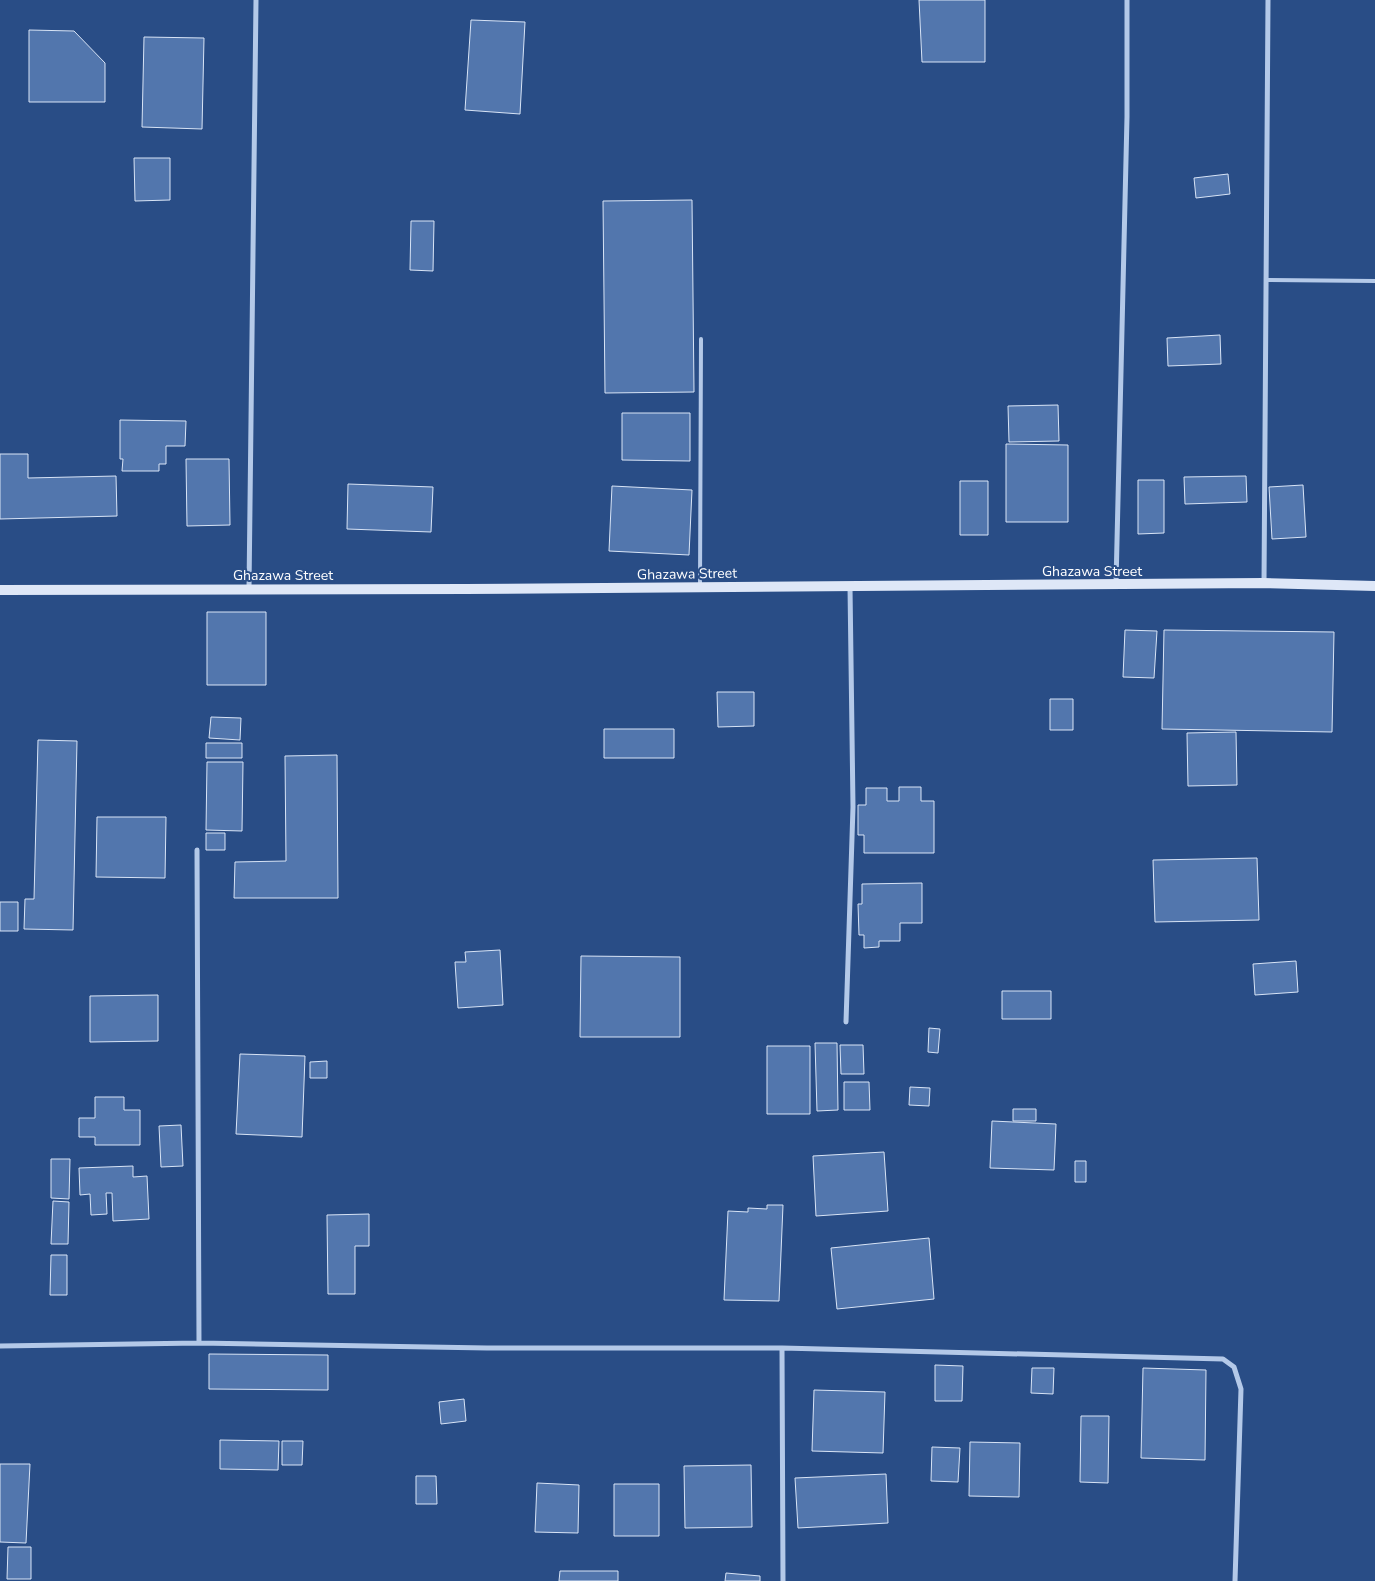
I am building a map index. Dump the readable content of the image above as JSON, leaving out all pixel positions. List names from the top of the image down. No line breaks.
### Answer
{"streets":{"main road":["Ghazawa Street"]}}
